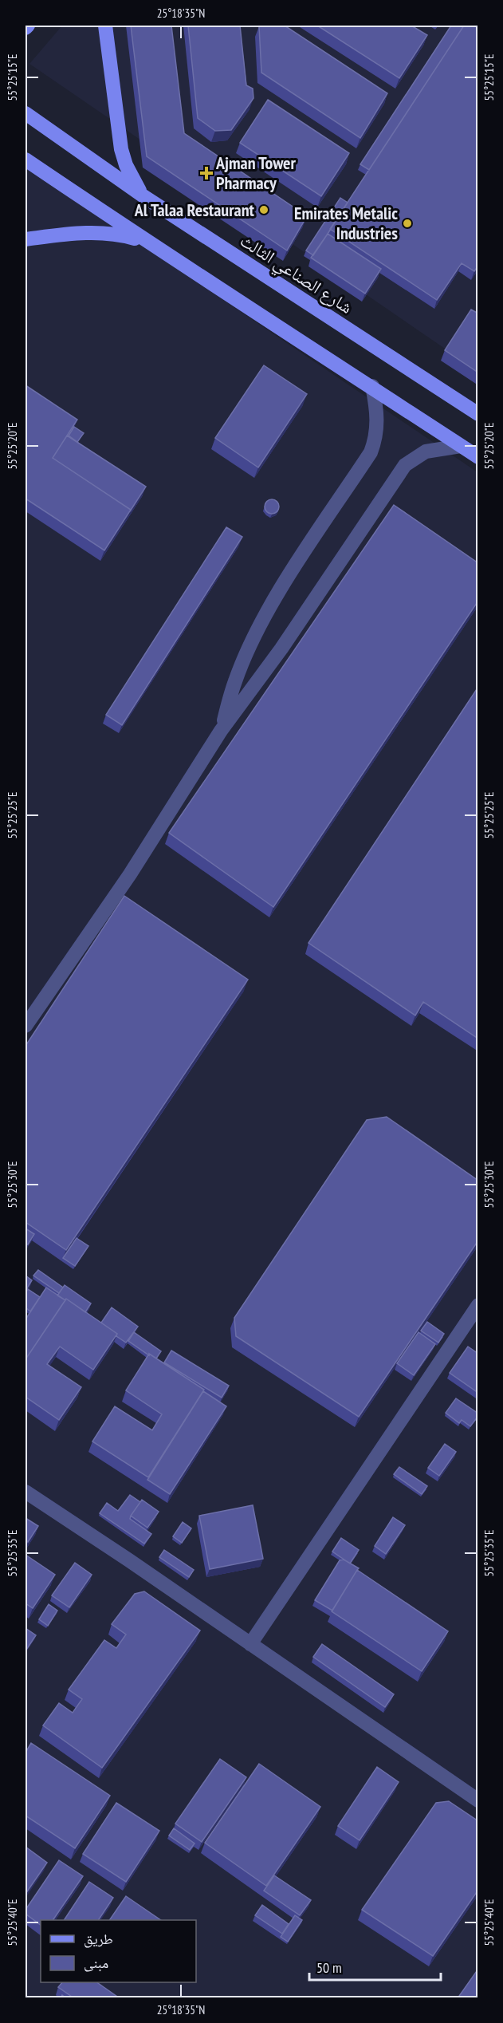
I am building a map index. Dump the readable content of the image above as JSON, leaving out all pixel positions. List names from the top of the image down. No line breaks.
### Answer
{"streets":{"main road":["شارع الصناعي الثالث"]},"places":{"health":["Ajman Tower Pharmacy"],"other":["Al Talaa Restaurant","Emirates Metalic Industries"]},"legend":["طريق","مبنى"],"scale_bar":"50 m","coordinates":["25°18'35\"N","55°25'15\"E","55°25'20\"E","55°25'25\"E","55°25'30\"E","55°25'35\"E","55°25'40\"E"]}
